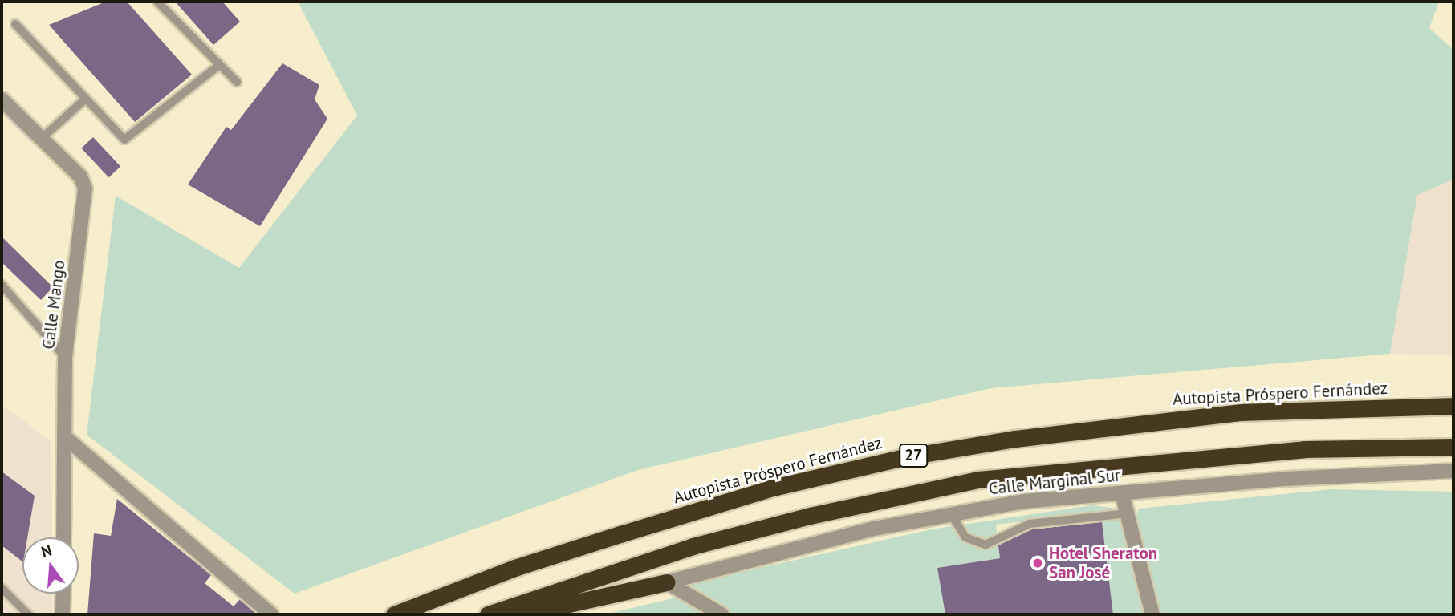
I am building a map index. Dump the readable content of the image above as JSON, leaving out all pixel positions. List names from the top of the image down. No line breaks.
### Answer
{"streets":{"highway":["Autopista Próspero Fernández","27"],"street":["Calle Mango","Calle Marginal Sur"]},"places":["Hotel Sheraton San José"],"north":"top"}
